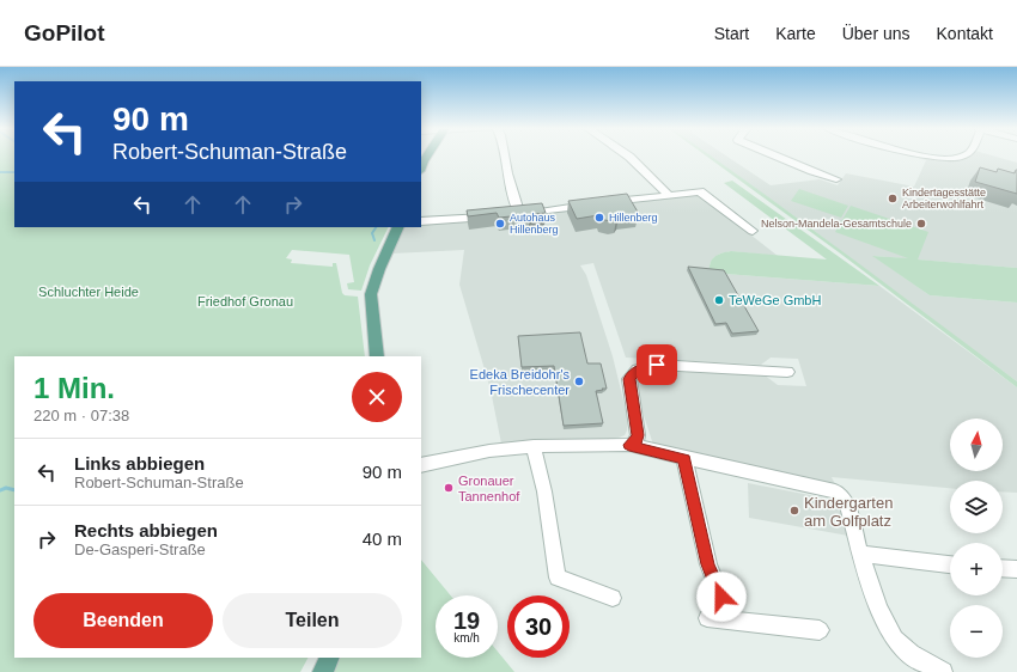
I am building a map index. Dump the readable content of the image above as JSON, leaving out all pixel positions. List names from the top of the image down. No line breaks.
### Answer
{"parks":["Schluchter Heide","Friedhof Gronau"],"places":["Kindertagesstätte Arbeiterwohlfahrt","Hillenberg","Autohaus Hillenberg","Nelson-Mandela-Gesamtschule","TeWeGe GmbH","Edeka Breidohr's Frischecenter","Gronauer Tannenhof","Kindergarten am Golfplatz"],"north":"top","page":{"header":"GoPilot","nav":["Start","Karte","Über uns","Kontakt"],"turn":["90 m","Robert-Schuman-Straße"],"heading":["1 Min.","220 m · 07:38"],"map_buttons":["+","−"],"list":[{"name":"Links abbiegen","note":"Robert-Schuman-Straße","value":"90 m"},{"name":"Rechts abbiegen","note":"De-Gasperi-Straße","value":"40 m"}],"buttons":["Beenden","Teilen"],"speed":"19 km/h","limit":"30"}}
